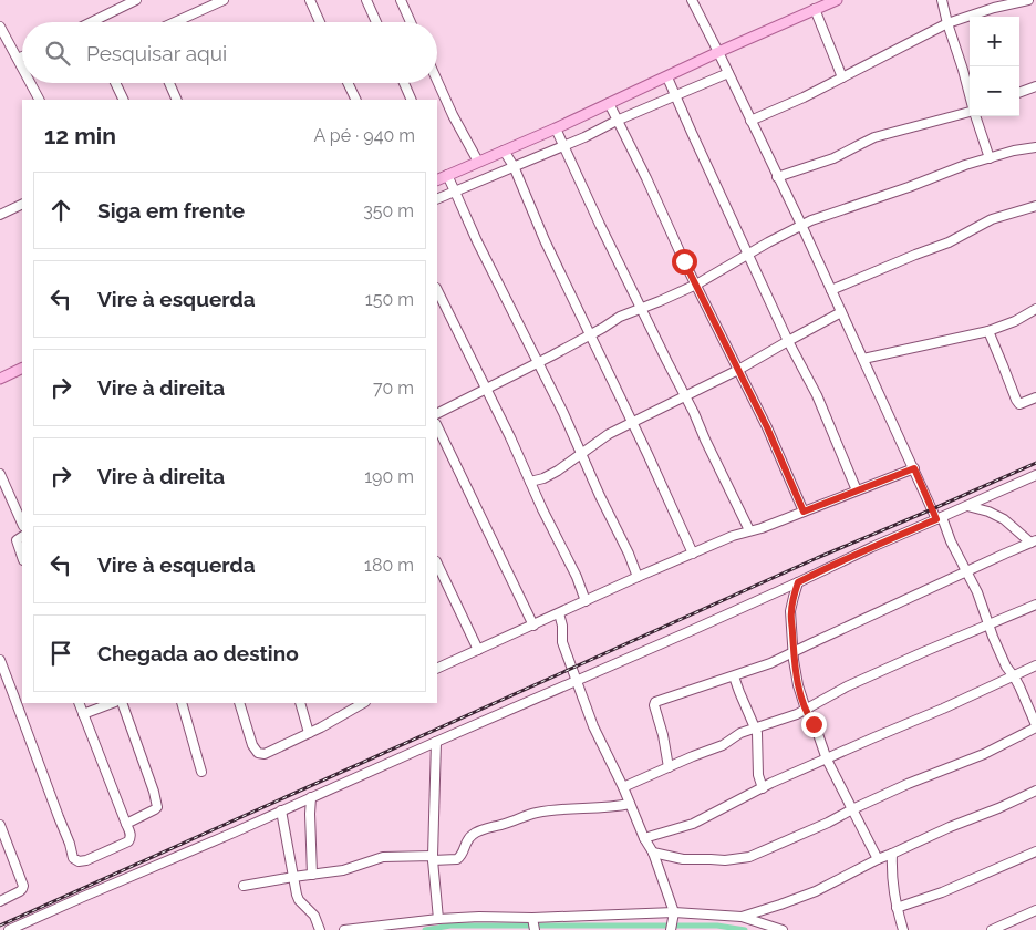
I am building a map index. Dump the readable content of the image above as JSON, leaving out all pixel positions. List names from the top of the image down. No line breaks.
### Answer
{"page":{"map_buttons":["+","−"],"search":"Pesquisar aqui","heading":["12 min","A pé · 940 m"],"list":[["Siga em frente","350 m"],["Vire à esquerda","150 m"],["Vire à direita","70 m"],["Vire à direita","190 m"],["Vire à esquerda","180 m"],"Chegada ao destino"]}}
